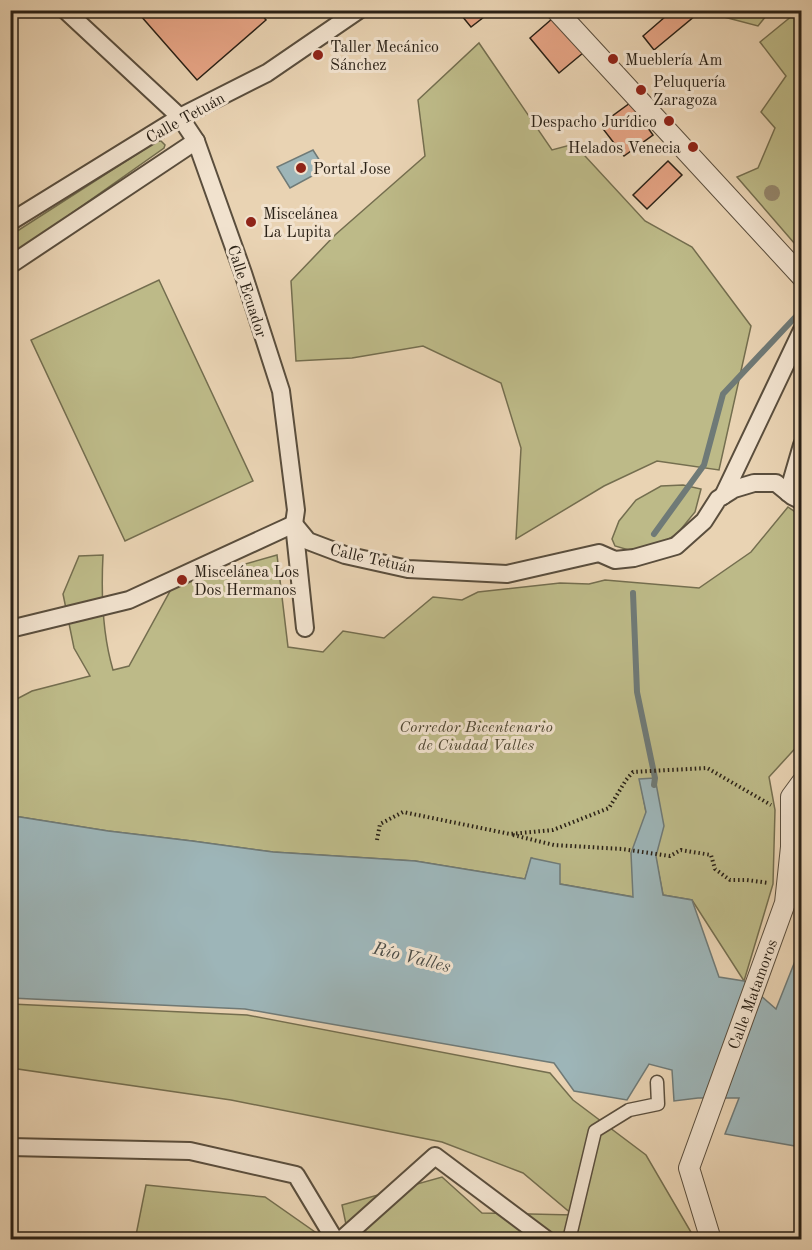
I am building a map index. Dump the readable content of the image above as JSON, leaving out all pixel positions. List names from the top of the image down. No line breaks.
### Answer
{"streets":{"street":["Calle Tetuán","Calle Ecuador","Calle Matamoros"]},"crossings":[["Calle Tetuán","Calle Ecuador"]],"water":["Río Valles"],"parks":["Corredor Bicentenario de Ciudad Valles"],"places":["Taller Mecánico Sánchez","Mueblería Am","Peluquería Zaragoza","Despacho Jurídico","Helados Venecia","Portal Jose","Miscelánea La Lupita","Miscelánea Los Dos Hermanos"]}
